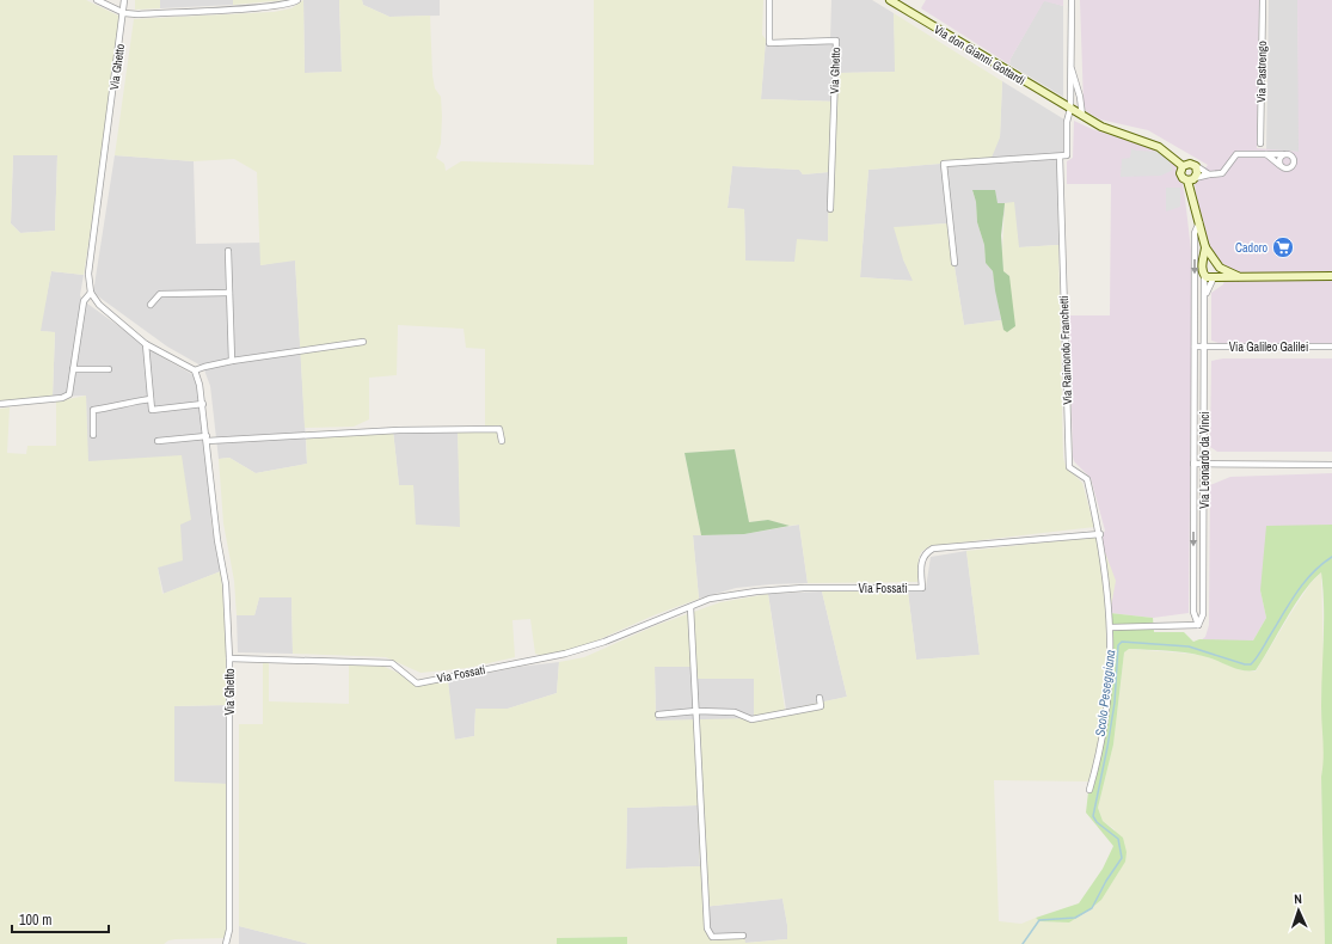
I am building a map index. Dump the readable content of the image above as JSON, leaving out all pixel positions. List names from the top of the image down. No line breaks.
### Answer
{"streets":{"main road":["Via don Gianni Gottardi"],"street":["Via Ghetto","Via Pastrengo","Via Galileo Galilei","Via Raimondo Franchetti","Via Leonardo da Vinci","Via Fossati"]},"crossings":[["Via don Gianni Gottardi","Via Raimondo Franchetti"],["Via Ghetto","Via Fossati"],["Via Galileo Galilei","Via Leonardo da Vinci"],["Via Raimondo Franchetti","Via Fossati"]],"water":["Scolo Peseggiana"],"places":{"supermarket":["Cadoro"]},"scale_bar":"100 m","north":"top"}
